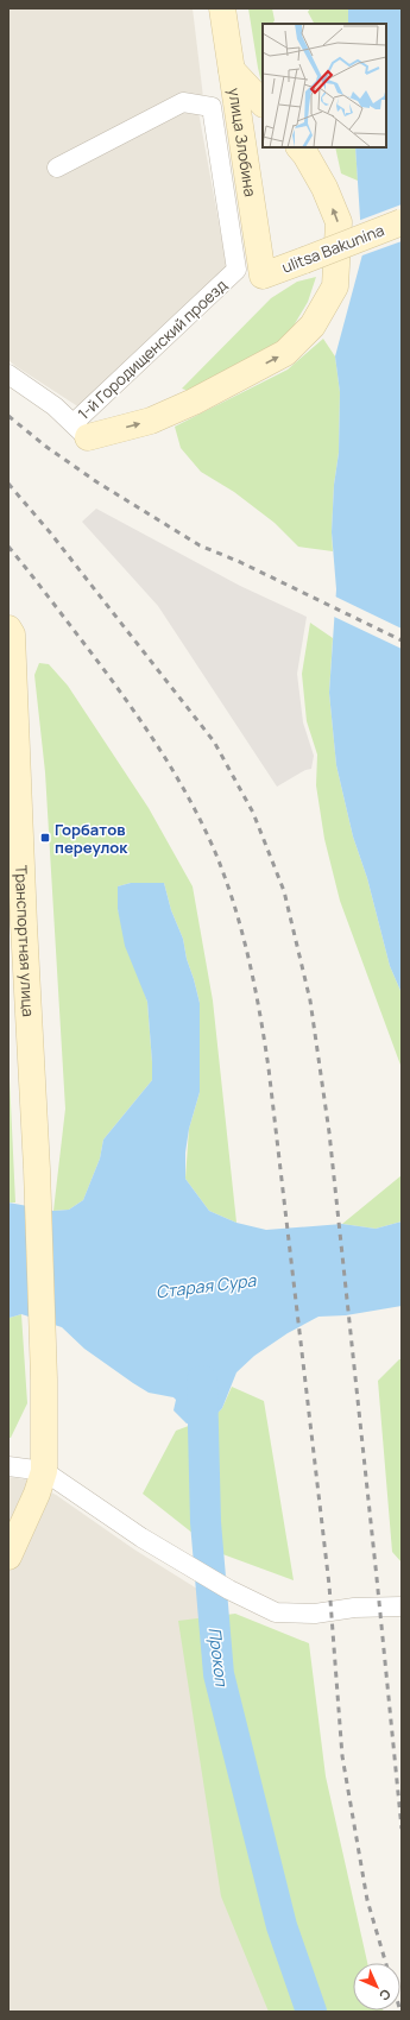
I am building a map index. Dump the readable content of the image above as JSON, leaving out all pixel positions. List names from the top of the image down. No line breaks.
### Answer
{"streets":{"main road":["улица Злобина","ulitsa Bakunina","Транспортная улица"],"street":["1-й Городищенский проезд"]},"crossings":[["улица Злобина","ulitsa Bakunina"]],"water":["Старая Сура","Прокоп"],"places":{"transit":["Горбатов переулок"]},"north":"bottom right"}
